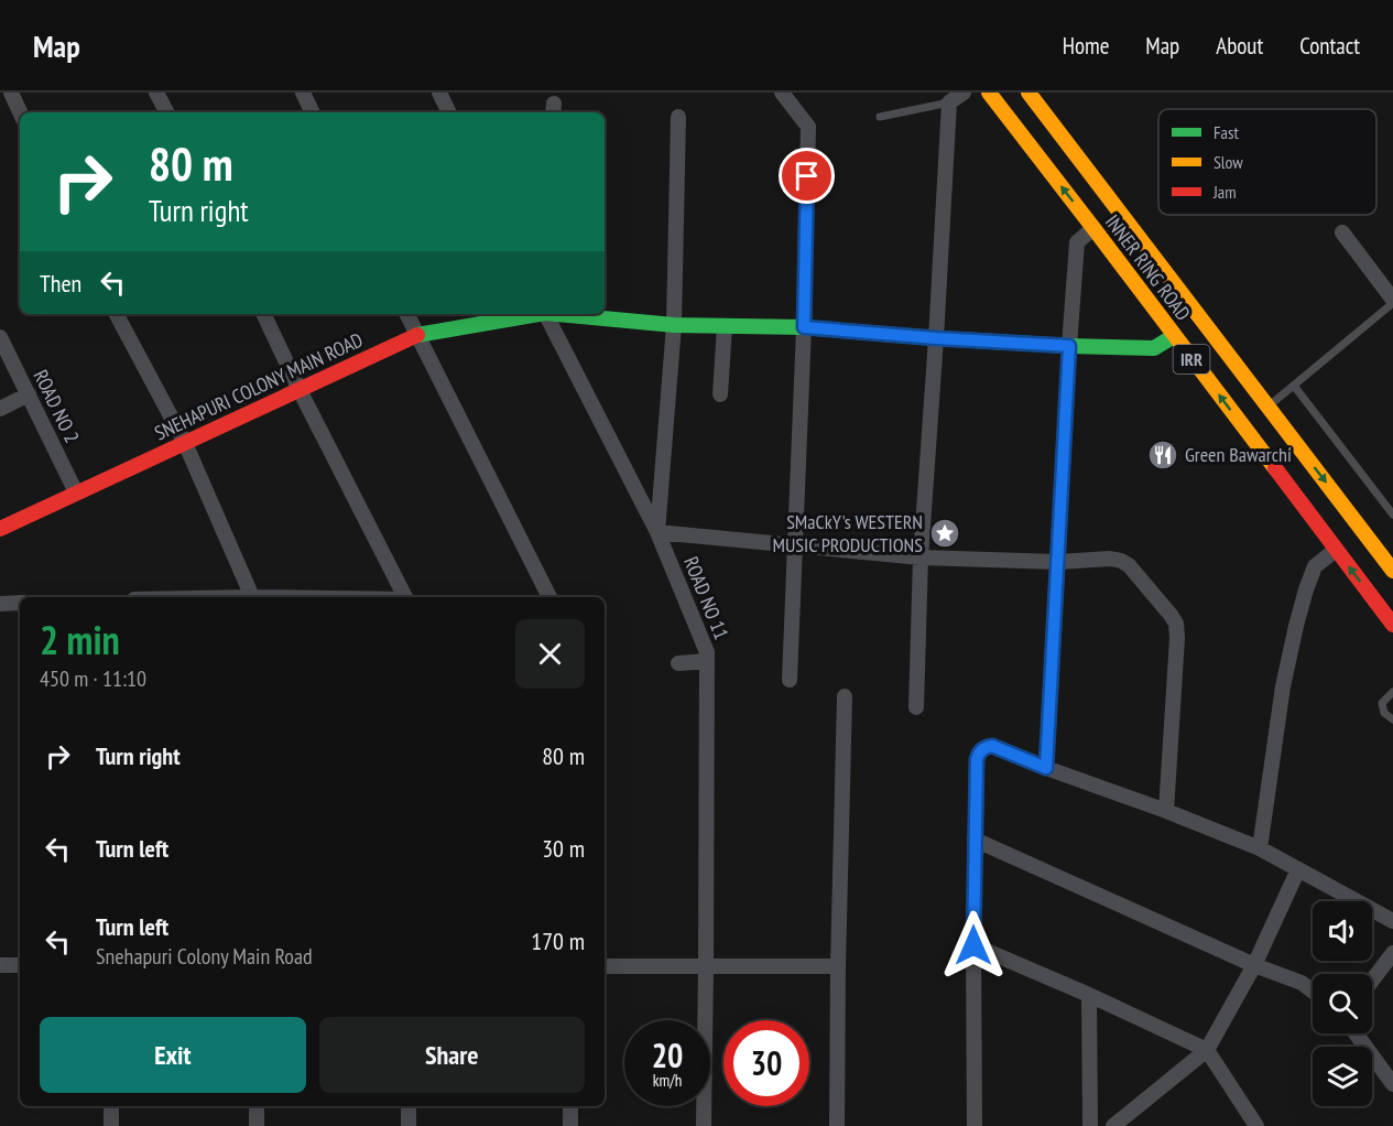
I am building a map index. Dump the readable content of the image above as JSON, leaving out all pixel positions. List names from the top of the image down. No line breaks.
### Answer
{"streets":{"main road":["INNER RING ROAD","IRR","SNEHAPURI COLONY MAIN ROAD"],"street":["ROAD NO 2","ROAD NO 11"]},"crossings":[["INNER RING ROAD","SNEHAPURI COLONY MAIN ROAD"],["SNEHAPURI COLONY MAIN ROAD","ROAD NO 2"]],"places":{"restaurant":["Green Bawarchi"],"place":["SMaCkY's WESTERN MUSIC PRODUCTIONS"]},"legend":["Fast","Slow","Jam"],"page":{"header":"Map","nav":["Home","Map","About","Contact"],"turn":["80 m","Turn right"],"then":"Then","heading":["2 min","450 m · 11:10"],"list":[{"name":"Turn right","value":"80 m"},{"name":"Turn left","value":"30 m"},{"name":"Turn left","note":"Snehapuri Colony Main Road","value":"170 m"}],"buttons":["Exit","Share"],"speed":"20 km/h","limit":"30"}}
